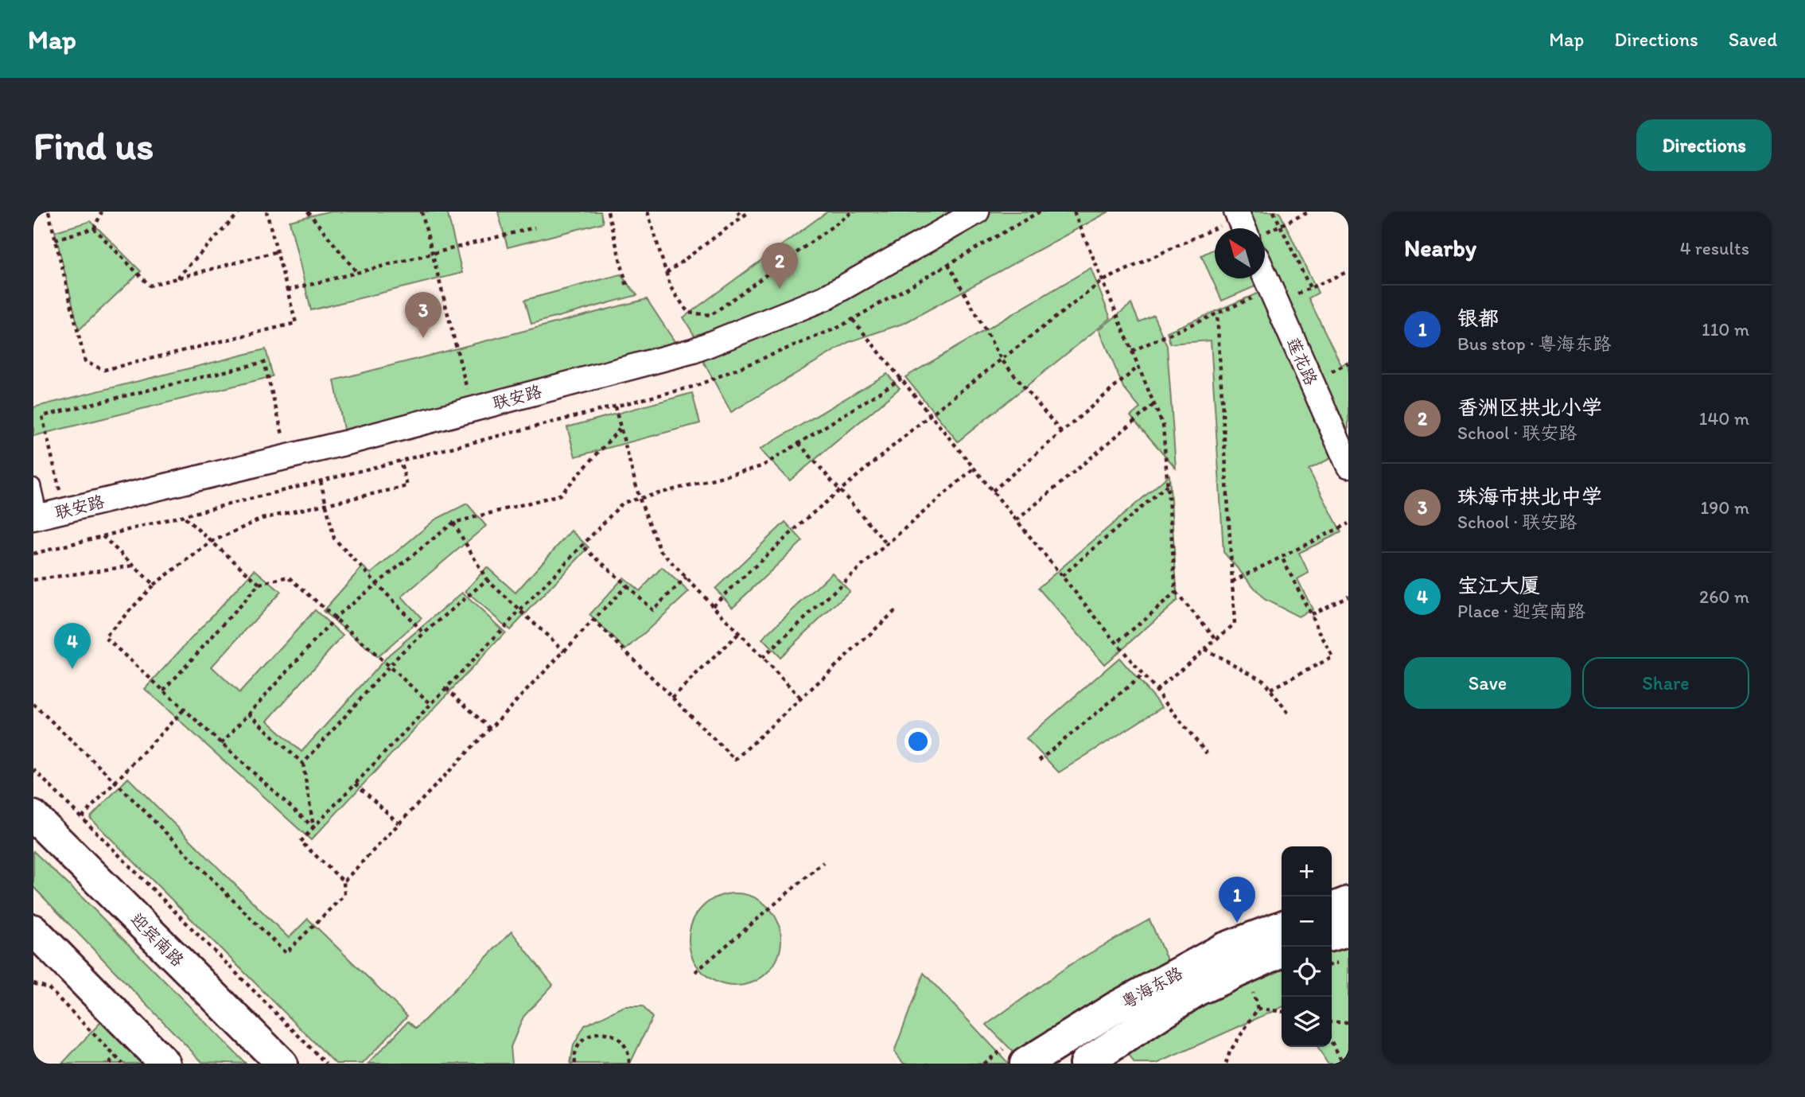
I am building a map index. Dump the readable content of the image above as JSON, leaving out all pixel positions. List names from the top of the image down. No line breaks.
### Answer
{"streets":{"main road":["迎宾南路","粤海东路"],"street":["莲花路","联安路"]},"north":"top left","page":{"header":"Map","nav":["Map","Directions","Saved"],"buttons":["Directions",["Save","Share"]],"title":"Find us","heading":["Nearby","4 results"],"pins":["2","3","4","1"],"list":[{"mark":"1","name":"银都","note":"Bus stop · 粤海东路","value":"110 m"},{"mark":"2","name":"香洲区拱北小学","note":"School · 联安路","value":"140 m"},{"mark":"3","name":"珠海市拱北中学","note":"School · 联安路","value":"190 m"},{"mark":"4","name":"宝江大厦","note":"Place · 迎宾南路","value":"260 m"}],"map_buttons":["+","−"]}}
